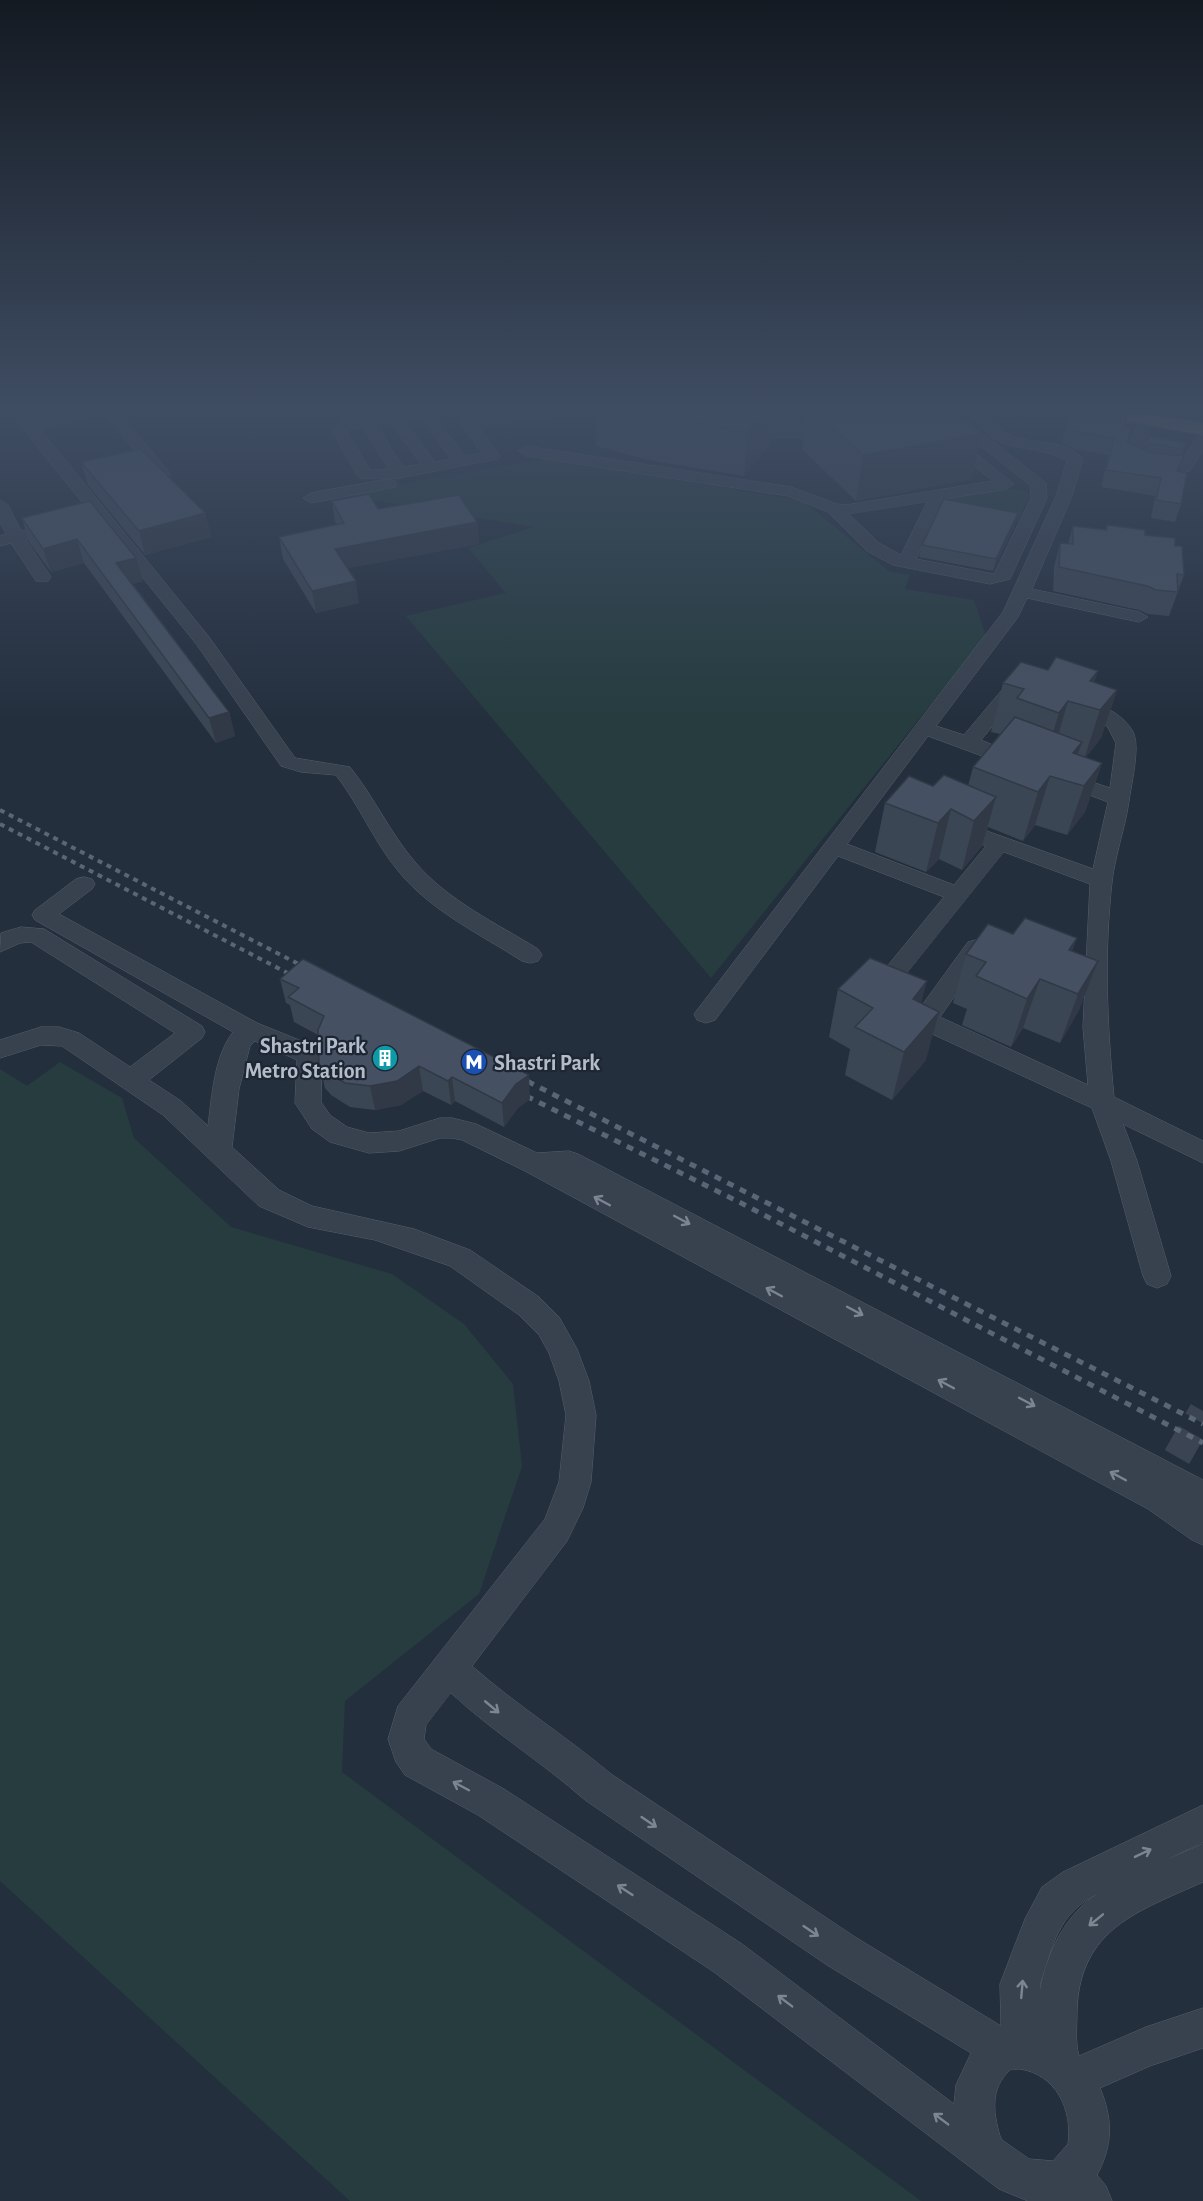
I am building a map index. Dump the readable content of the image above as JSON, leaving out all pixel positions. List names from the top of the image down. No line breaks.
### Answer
{"places":{"building":["Shastri Park Metro Station"],"metro station":["Shastri Park"]}}
